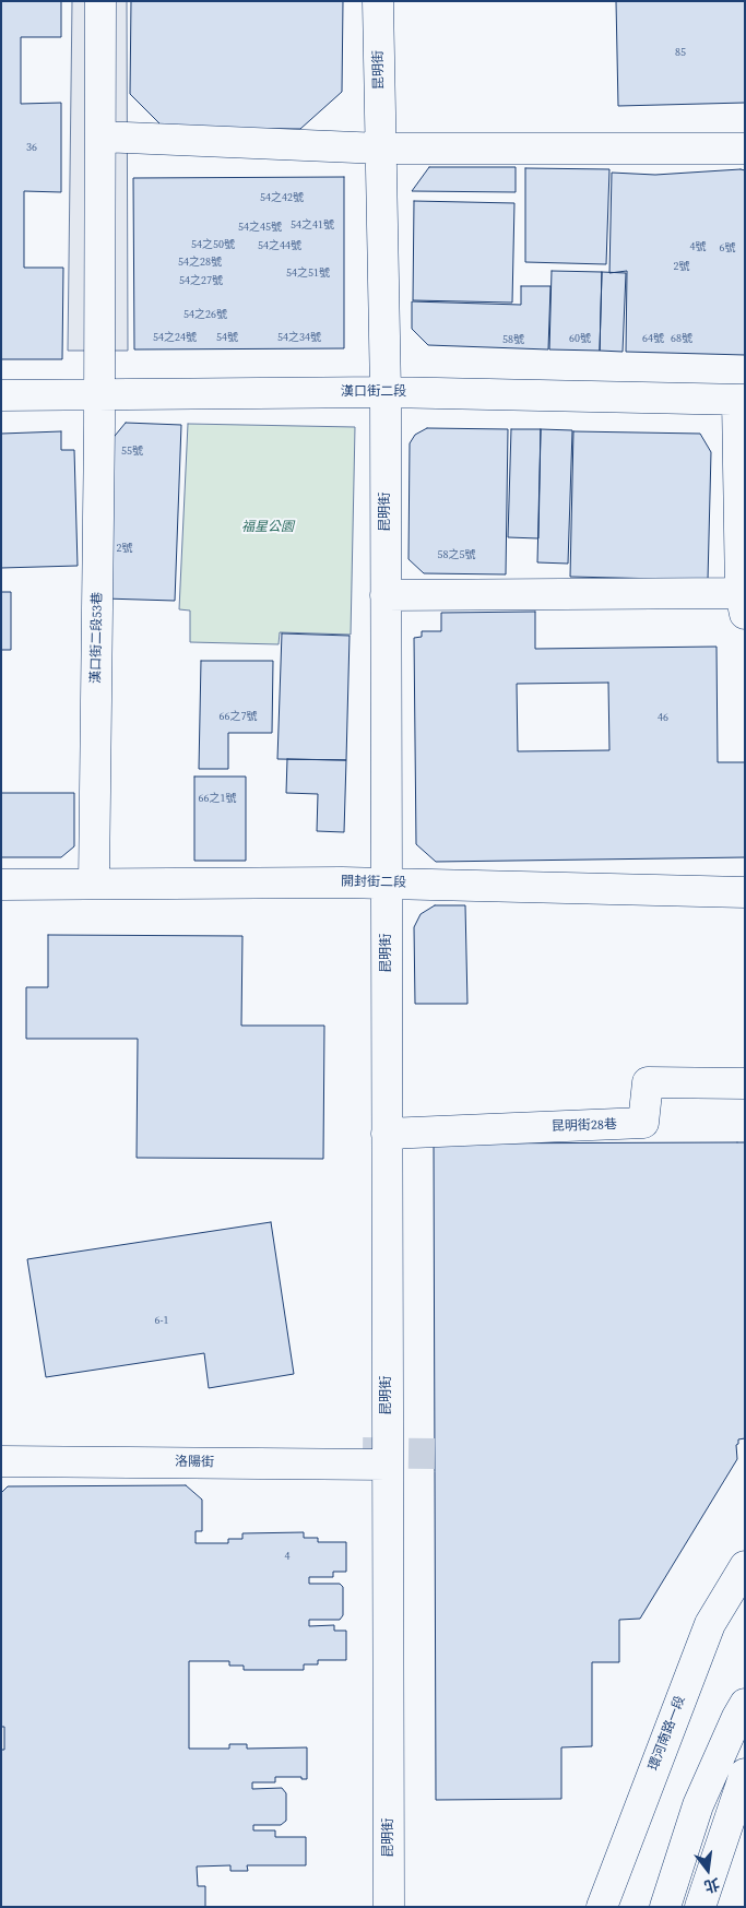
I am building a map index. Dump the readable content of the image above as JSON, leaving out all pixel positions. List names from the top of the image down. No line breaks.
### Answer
{"streets":{"main road":["昆明街","漢口街二段","漢口街二段53巷","開封街二段","昆明街28巷","洛陽街","環河南路一段"]},"crossings":[["昆明街","漢口街二段"],["昆明街","開封街二段"],["昆明街","昆明街28巷"],["昆明街","洛陽街"],["漢口街二段","漢口街二段53巷"],["漢口街二段53巷","開封街二段"]],"parks":["福星公園"],"house_numbers":["85","36","54之42號","54之41號","54之45號","54之50號","54之44號","4號","6號","54之28號","2號","54之51號","54之27號","54之26號","54之24號","54號","54之34號","60號","64號","68號","58號","55號","2號","58之5號","66之7號","46","66之1號","6-1","4"],"north":"bottom"}
